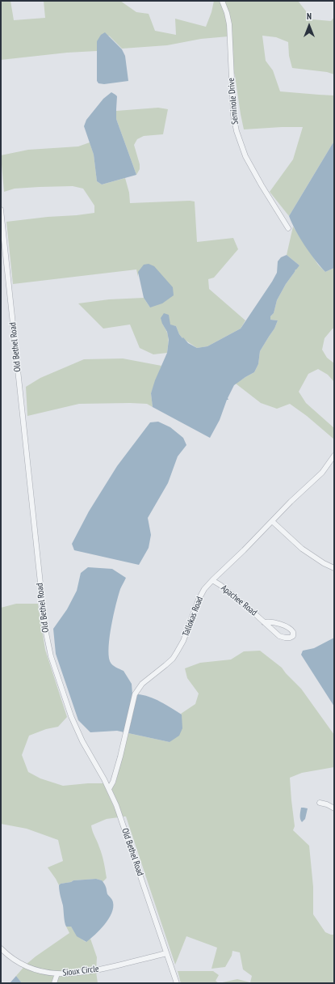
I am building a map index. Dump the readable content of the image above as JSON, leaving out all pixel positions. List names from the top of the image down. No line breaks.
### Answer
{"streets":{"street":["Seminole Drive","Old Bethel Road","Apachee Road","Tallokas Road","Sioux Circle"]},"crossings":[["Old Bethel Road","Tallokas Road"],["Old Bethel Road","Sioux Circle"],["Apachee Road","Tallokas Road"]],"north":"top"}
